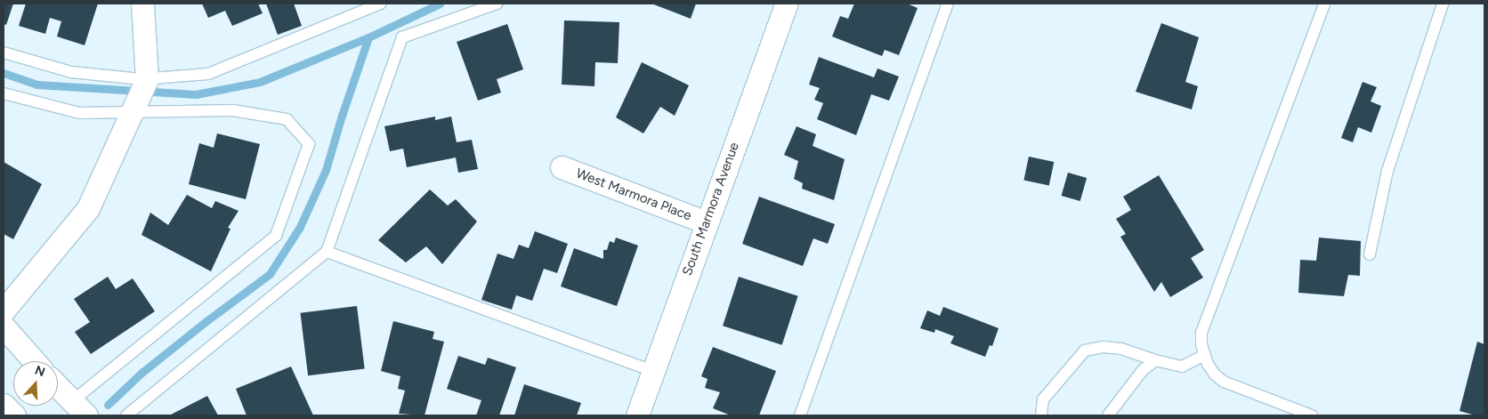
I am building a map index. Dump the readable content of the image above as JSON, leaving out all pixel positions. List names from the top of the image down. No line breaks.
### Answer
{"streets":{"street":["West Marmora Place","South Marmora Avenue"]},"crossings":[["West Marmora Place","South Marmora Avenue"]],"north":"top"}
